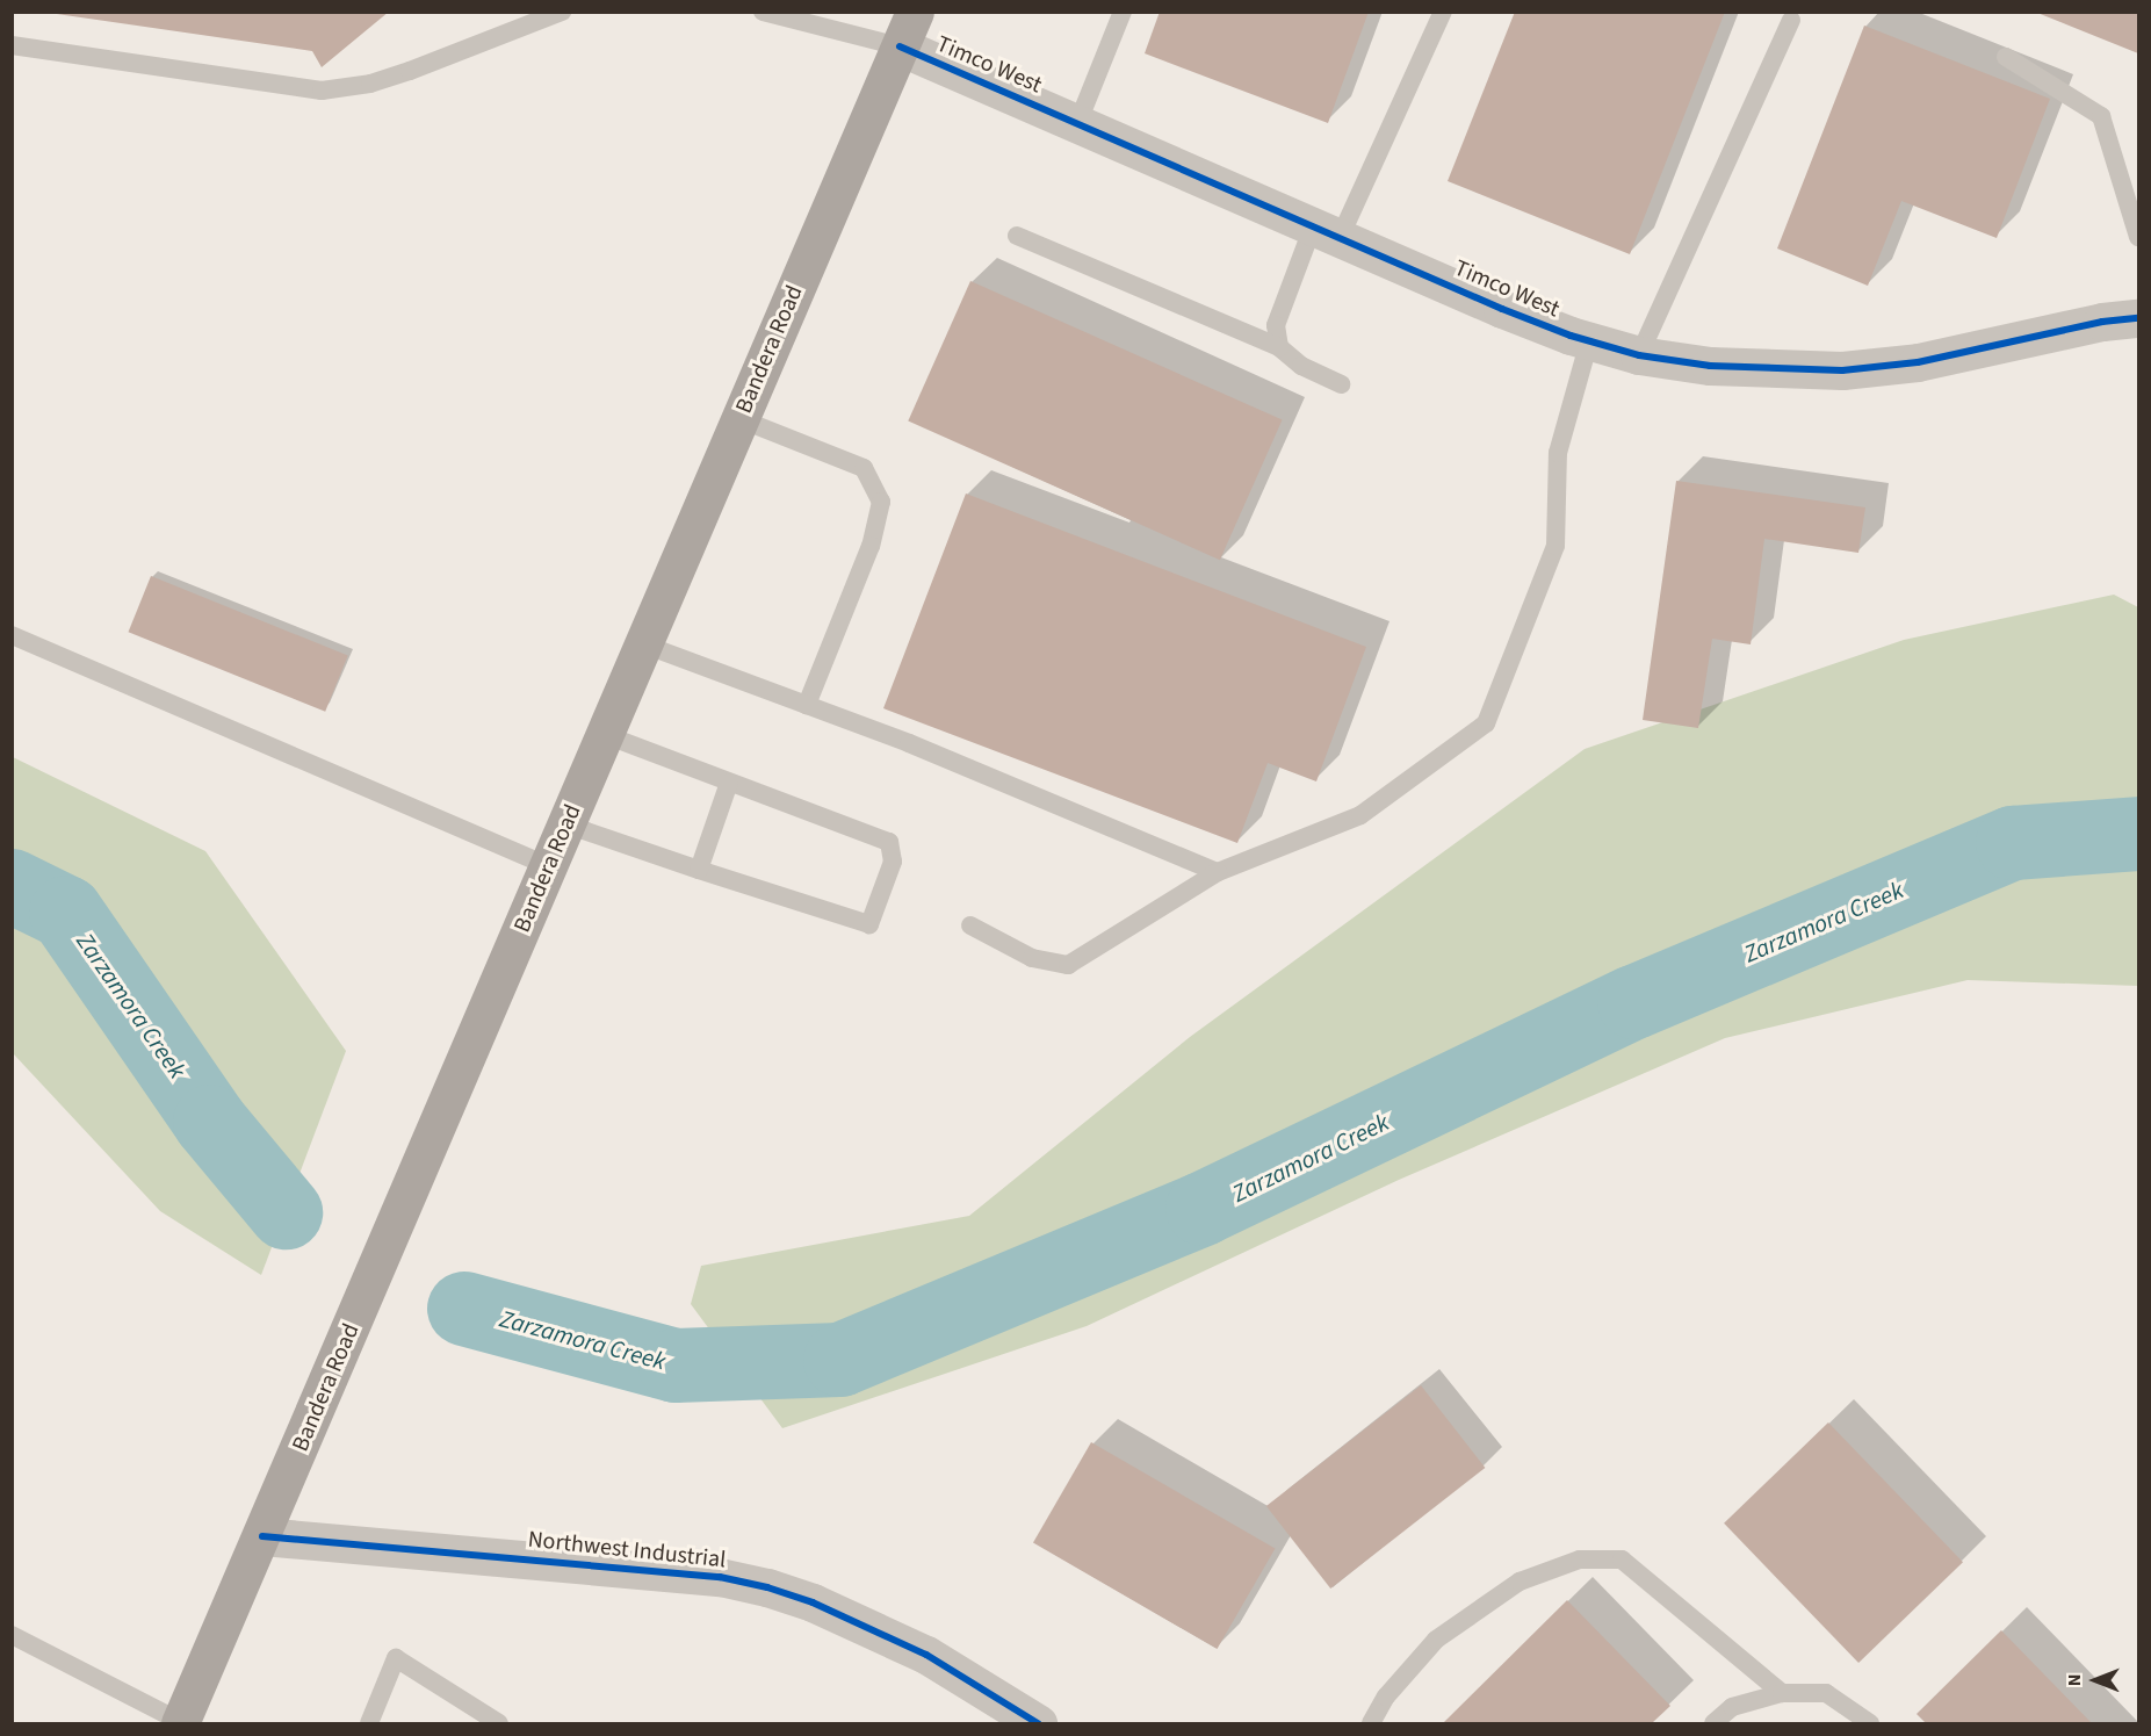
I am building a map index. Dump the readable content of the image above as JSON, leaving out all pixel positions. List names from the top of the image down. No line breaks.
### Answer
{"streets":{"main road":["Bandera Road"],"street":["Timco West","Northwest Industrial"]},"crossings":[["Timco West","Bandera Road"],["Bandera Road","Northwest Industrial"]],"water":["Zarzamora Creek"],"north":"left"}
